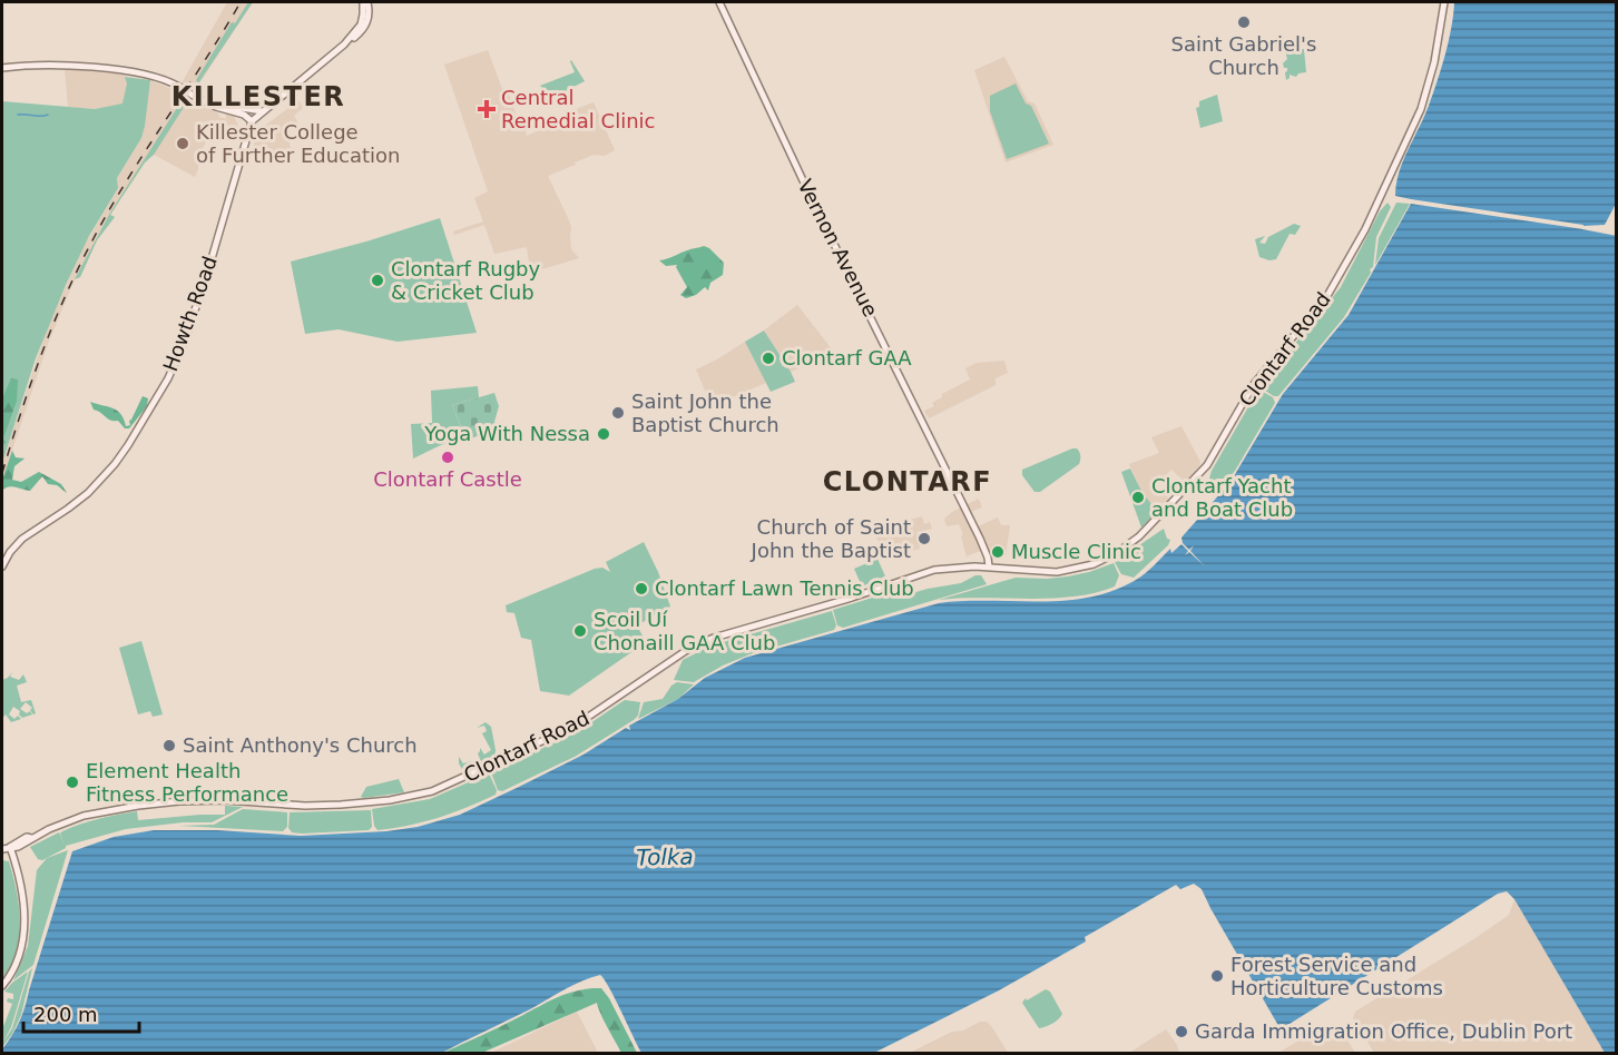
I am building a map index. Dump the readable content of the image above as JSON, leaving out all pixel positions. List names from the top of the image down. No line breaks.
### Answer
{"streets":{"main road":["Vernon Avenue","Howth Road","Clontarf Road"]},"crossings":[["Vernon Avenue","Clontarf Road"]],"districts":["KILLESTER","CLONTARF"],"water":["Tolka"],"places":{"other":["Saint Gabriel's Church","Killester College of Further Education","Clontarf Rugby & Cricket Club","Clontarf GAA","Saint John the Baptist Church","Yoga With Nessa","Clontarf Castle","Clontarf Yacht and Boat Club","Church of Saint John the Baptist","Muscle Clinic","Clontarf Lawn Tennis Club","Scoil Uí Chonaill GAA Club","Saint Anthony's Church","Element Health Fitness Performance","Forest Service and Horticulture Customs","Garda Immigration Office, Dublin Port"],"health":["Central Remedial Clinic"]},"scale_bar":"200 m"}
